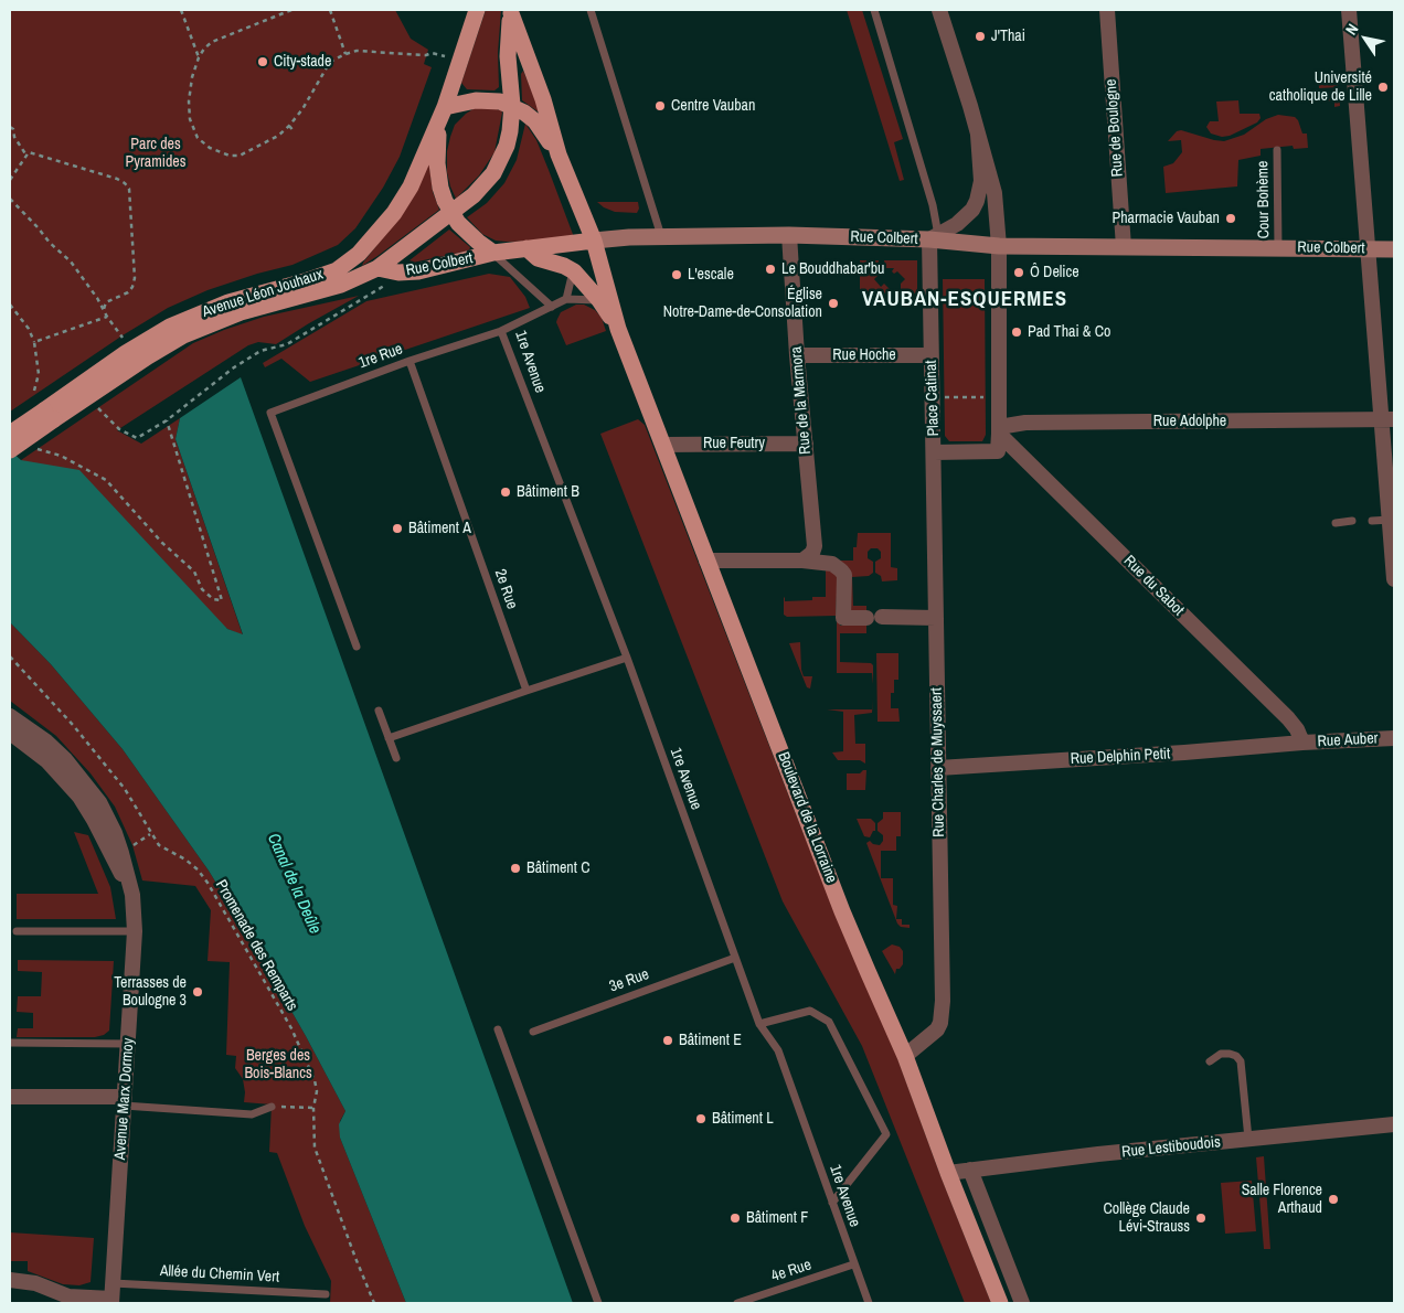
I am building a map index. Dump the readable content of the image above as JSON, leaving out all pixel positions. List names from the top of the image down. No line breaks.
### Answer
{"streets":{"main road":["Rue Colbert","Avenue Léon Jouhaux","Boulevard de la Lorraine"],"street":["Rue de Boulogne","Rue Hoche","Place Catinat","Rue de la Marmora","Rue Adolphe","Rue Feutry","Rue du Sabot","Rue Auber","Rue Delphin Petit","Rue Charles de Muyssaert","Avenue Marx Dormoy","Rue Lestiboudois"],"lane":["Cour Bohème","1re Rue","1re Avenue","2e Rue","3e Rue","4e Rue","Allée du Chemin Vert"],"path":["Promenade des Remparts"]},"crossings":[["Rue de Boulogne","Rue Colbert"],["Cour Bohème","Rue Colbert"],["Rue Colbert","Avenue Léon Jouhaux"],["Rue Colbert","Place Catinat"],["Rue Colbert","Rue de la Marmora"],["Rue Colbert","Boulevard de la Lorraine"],["Avenue Léon Jouhaux","Boulevard de la Lorraine"],["Rue Hoche","Place Catinat"],["Rue Hoche","Rue de la Marmora"],["1re Rue","1re Avenue"],["1re Rue","2e Rue"],["1re Avenue","3e Rue"],["1re Avenue","4e Rue"],["Place Catinat","Rue Adolphe"],["Place Catinat","Rue du Sabot"],["Place Catinat","Rue Charles de Muyssaert"],["Rue de la Marmora","Rue Feutry"],["Rue Adolphe","Rue du Sabot"],["Rue Feutry","Boulevard de la Lorraine"],["Rue du Sabot","Rue Auber"],["Rue du Sabot","Rue Delphin Petit"],["Rue Auber","Rue Delphin Petit"],["Rue Delphin Petit","Rue Charles de Muyssaert"],["Rue Charles de Muyssaert","Boulevard de la Lorraine"],["Boulevard de la Lorraine","Rue Lestiboudois"],["Avenue Marx Dormoy","Allée du Chemin Vert"]],"districts":["VAUBAN-ESQUERMES"],"water":["Canal de la Deûle"],"parks":["Parc des Pyramides","Berges des Bois-Blancs"],"places":["J'Thai","City-stade","Université catholique de Lille","Centre Vauban","Pharmacie Vauban","Le Bouddhabar'bu","Ô Delice","L'escale","Église Notre-Dame-de-Consolation","Pad Thai & Co","Bâtiment B","Bâtiment A","Bâtiment C","Terrasses de Boulogne 3","Bâtiment E","Bâtiment L","Salle Florence Arthaud","Bâtiment F","Collège Claude Lévi-Strauss"],"north":"top left"}
